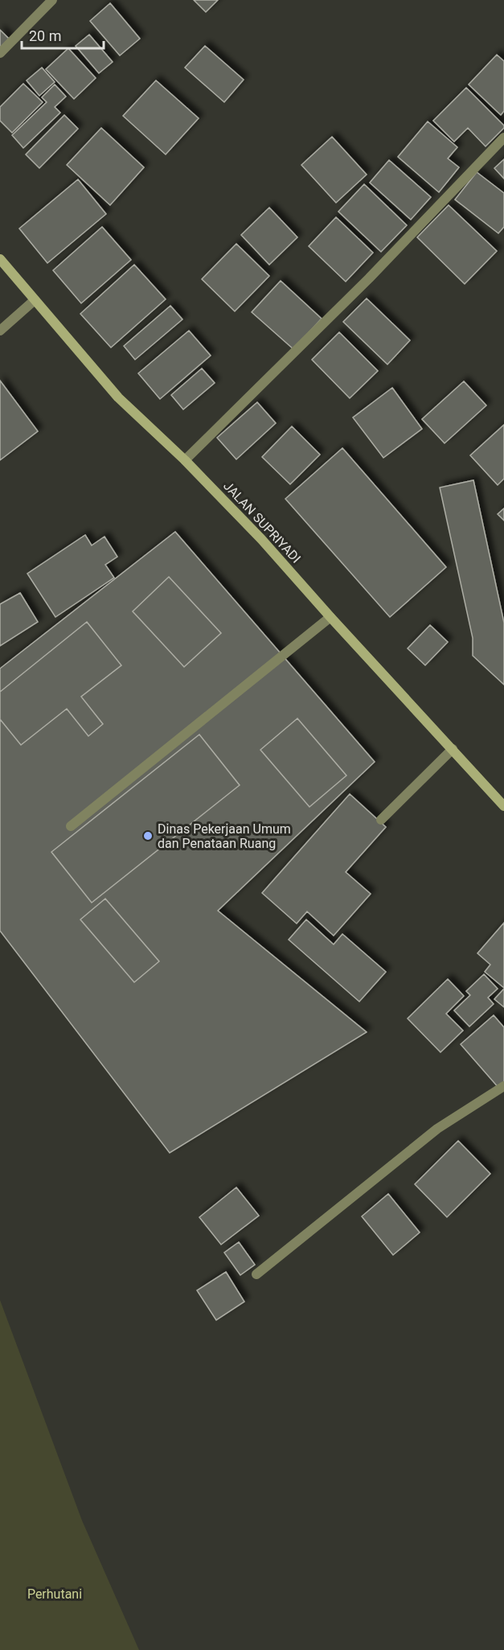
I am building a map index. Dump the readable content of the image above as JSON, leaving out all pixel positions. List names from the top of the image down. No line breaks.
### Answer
{"streets":{"main road":["JALAN SUPRIYADI"]},"parks":["Perhutani"],"places":["Dinas Pekerjaan Umum dan Penataan Ruang"],"scale_bar":"20 m"}
